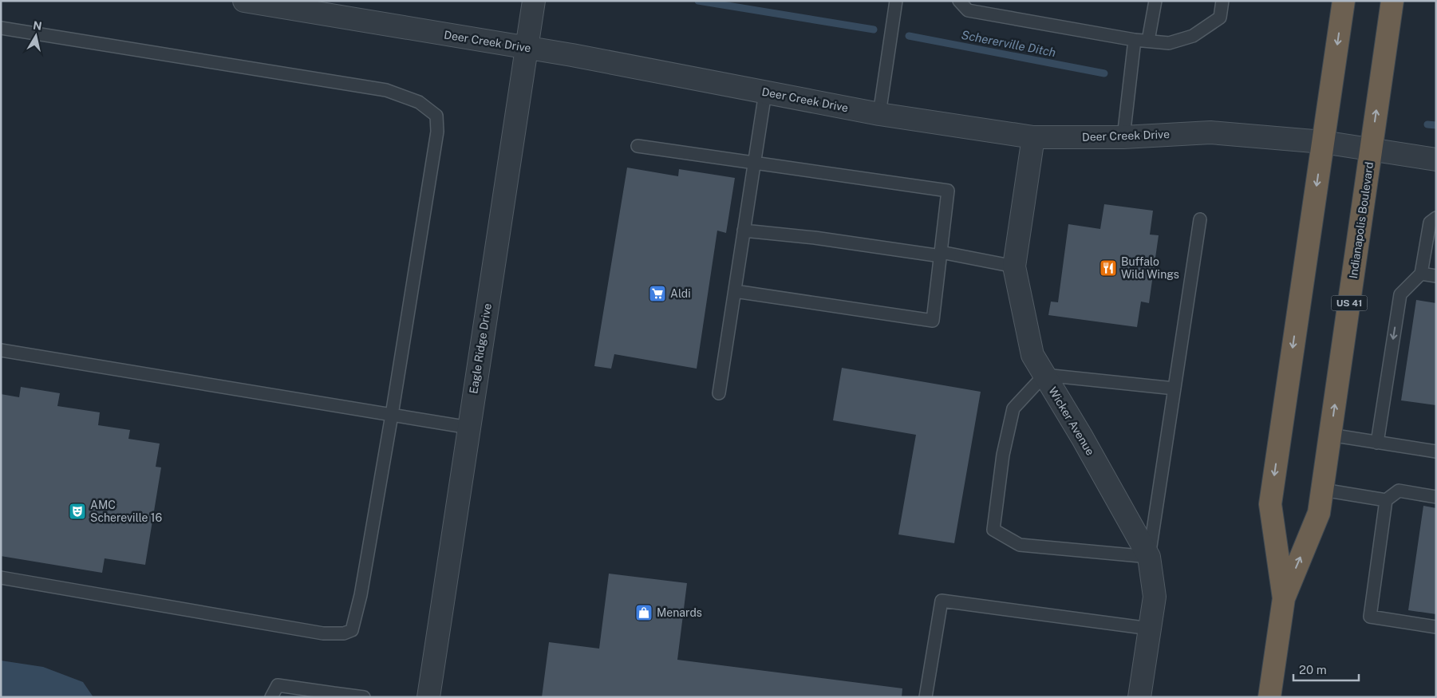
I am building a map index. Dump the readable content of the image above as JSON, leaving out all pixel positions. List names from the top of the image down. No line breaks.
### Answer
{"streets":{"highway":["Indianapolis Boulevard","US 41"],"street":["Deer Creek Drive","Eagle Ridge Drive","Wicker Avenue"]},"crossings":[["Deer Creek Drive","Indianapolis Boulevard"],["Deer Creek Drive","Eagle Ridge Drive"],["Deer Creek Drive","Wicker Avenue"]],"water":["Schererville Ditch"],"places":{"restaurant":["Buffalo Wild Wings"],"supermarket":["Aldi"],"theatre":["AMC Schereville 16"],"shop":["Menards"]},"scale_bar":"20 m","north":"top"}
